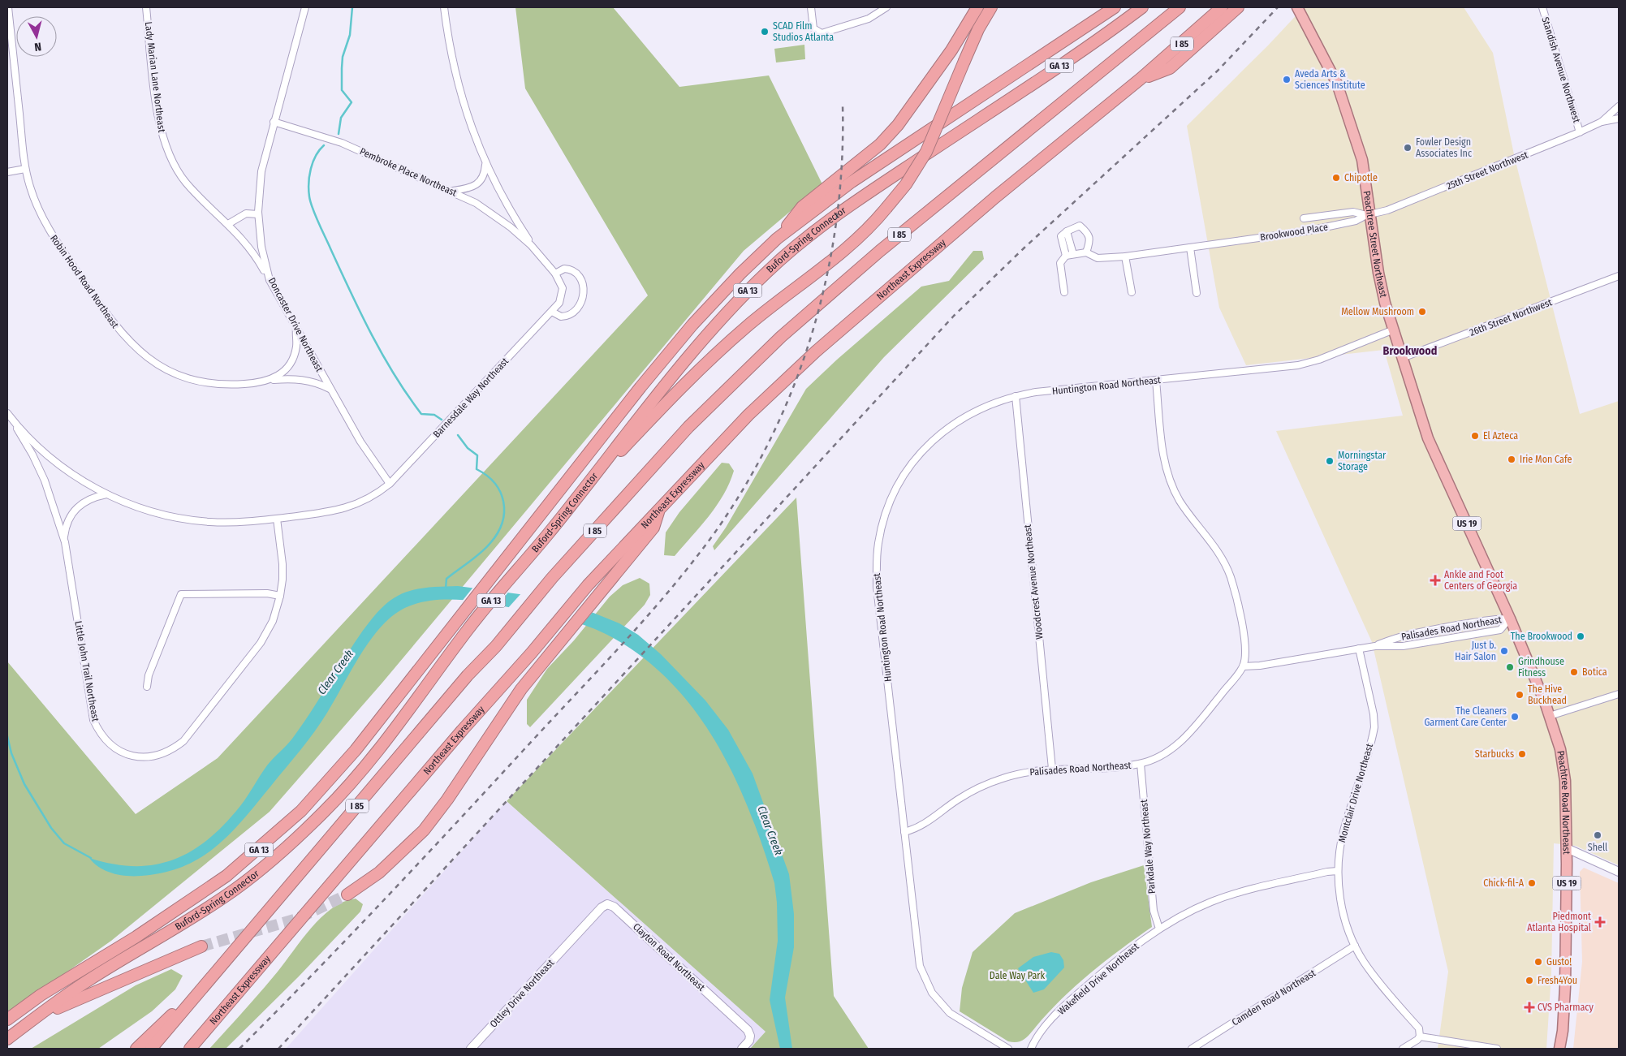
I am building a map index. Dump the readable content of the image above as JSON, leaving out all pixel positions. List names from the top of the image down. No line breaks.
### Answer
{"streets":{"highway":["I 85","GA 13","Buford-Spring Connector","Peachtree Street Northeast","Northeast Expressway","US 19","Peachtree Road Northeast"],"street":["Standish Avenue Northwest","Lady Marian Lane Northeast","25th Street Northwest","Pembroke Place Northeast","Brookwood Place","Robin Hood Road Northeast","26th Street Northwest","Doncaster Drive Northeast","Huntington Road Northeast","Barnesdale Way Northeast","Woodcrest Avenue Northeast","Palisades Road Northeast","Little John Trail Northeast","Montclair Drive Northeast","Parkdale Way Northeast","Clayton Road Northeast","Wakefield Drive Northeast","Ottley Drive Northeast","Camden Road Northeast"]},"crossings":[["Standish Avenue Northwest","25th Street Northwest"],["Lady Marian Lane Northeast","Doncaster Drive Northeast"],["25th Street Northwest","Brookwood Place"],["25th Street Northwest","Peachtree Street Northeast"],["Pembroke Place Northeast","Doncaster Drive Northeast"],["Pembroke Place Northeast","Barnesdale Way Northeast"],["Brookwood Place","Peachtree Street Northeast"],["Peachtree Street Northeast","26th Street Northwest"],["Peachtree Street Northeast","Huntington Road Northeast"],["Peachtree Street Northeast","Peachtree Road Northeast"],["Robin Hood Road Northeast","Doncaster Drive Northeast"],["Doncaster Drive Northeast","Barnesdale Way Northeast"],["Huntington Road Northeast","Woodcrest Avenue Northeast"],["Huntington Road Northeast","Palisades Road Northeast"],["Barnesdale Way Northeast","Little John Trail Northeast"],["Woodcrest Avenue Northeast","Palisades Road Northeast"],["Palisades Road Northeast","Montclair Drive Northeast"],["Palisades Road Northeast","Peachtree Road Northeast"],["Palisades Road Northeast","Parkdale Way Northeast"],["Montclair Drive Northeast","Wakefield Drive Northeast"],["Montclair Drive Northeast","Camden Road Northeast"],["Parkdale Way Northeast","Wakefield Drive Northeast"],["Clayton Road Northeast","Ottley Drive Northeast"]],"districts":["Brookwood"],"water":["Clear Creek"],"parks":["Dale Way Park"],"places":{"other":["SCAD Film Studios Atlanta","Aveda Arts & Sciences Institute","Fowler Design Associates Inc","Chipotle","Mellow Mushroom","El Azteca","Irie Mon Cafe","Morningstar Storage","The Brookwood","Just b. Hair Salon","Grindhouse Fitness","Botica","The Hive Buckhead","The Cleaners Garment Care Center","Starbucks","Shell","Chick-fil-A","Gusto!","Fresh4You"],"health":["Ankle and Foot Centers of Georgia","Piedmont Atlanta Hospital","CVS Pharmacy"]},"north":"bottom"}
